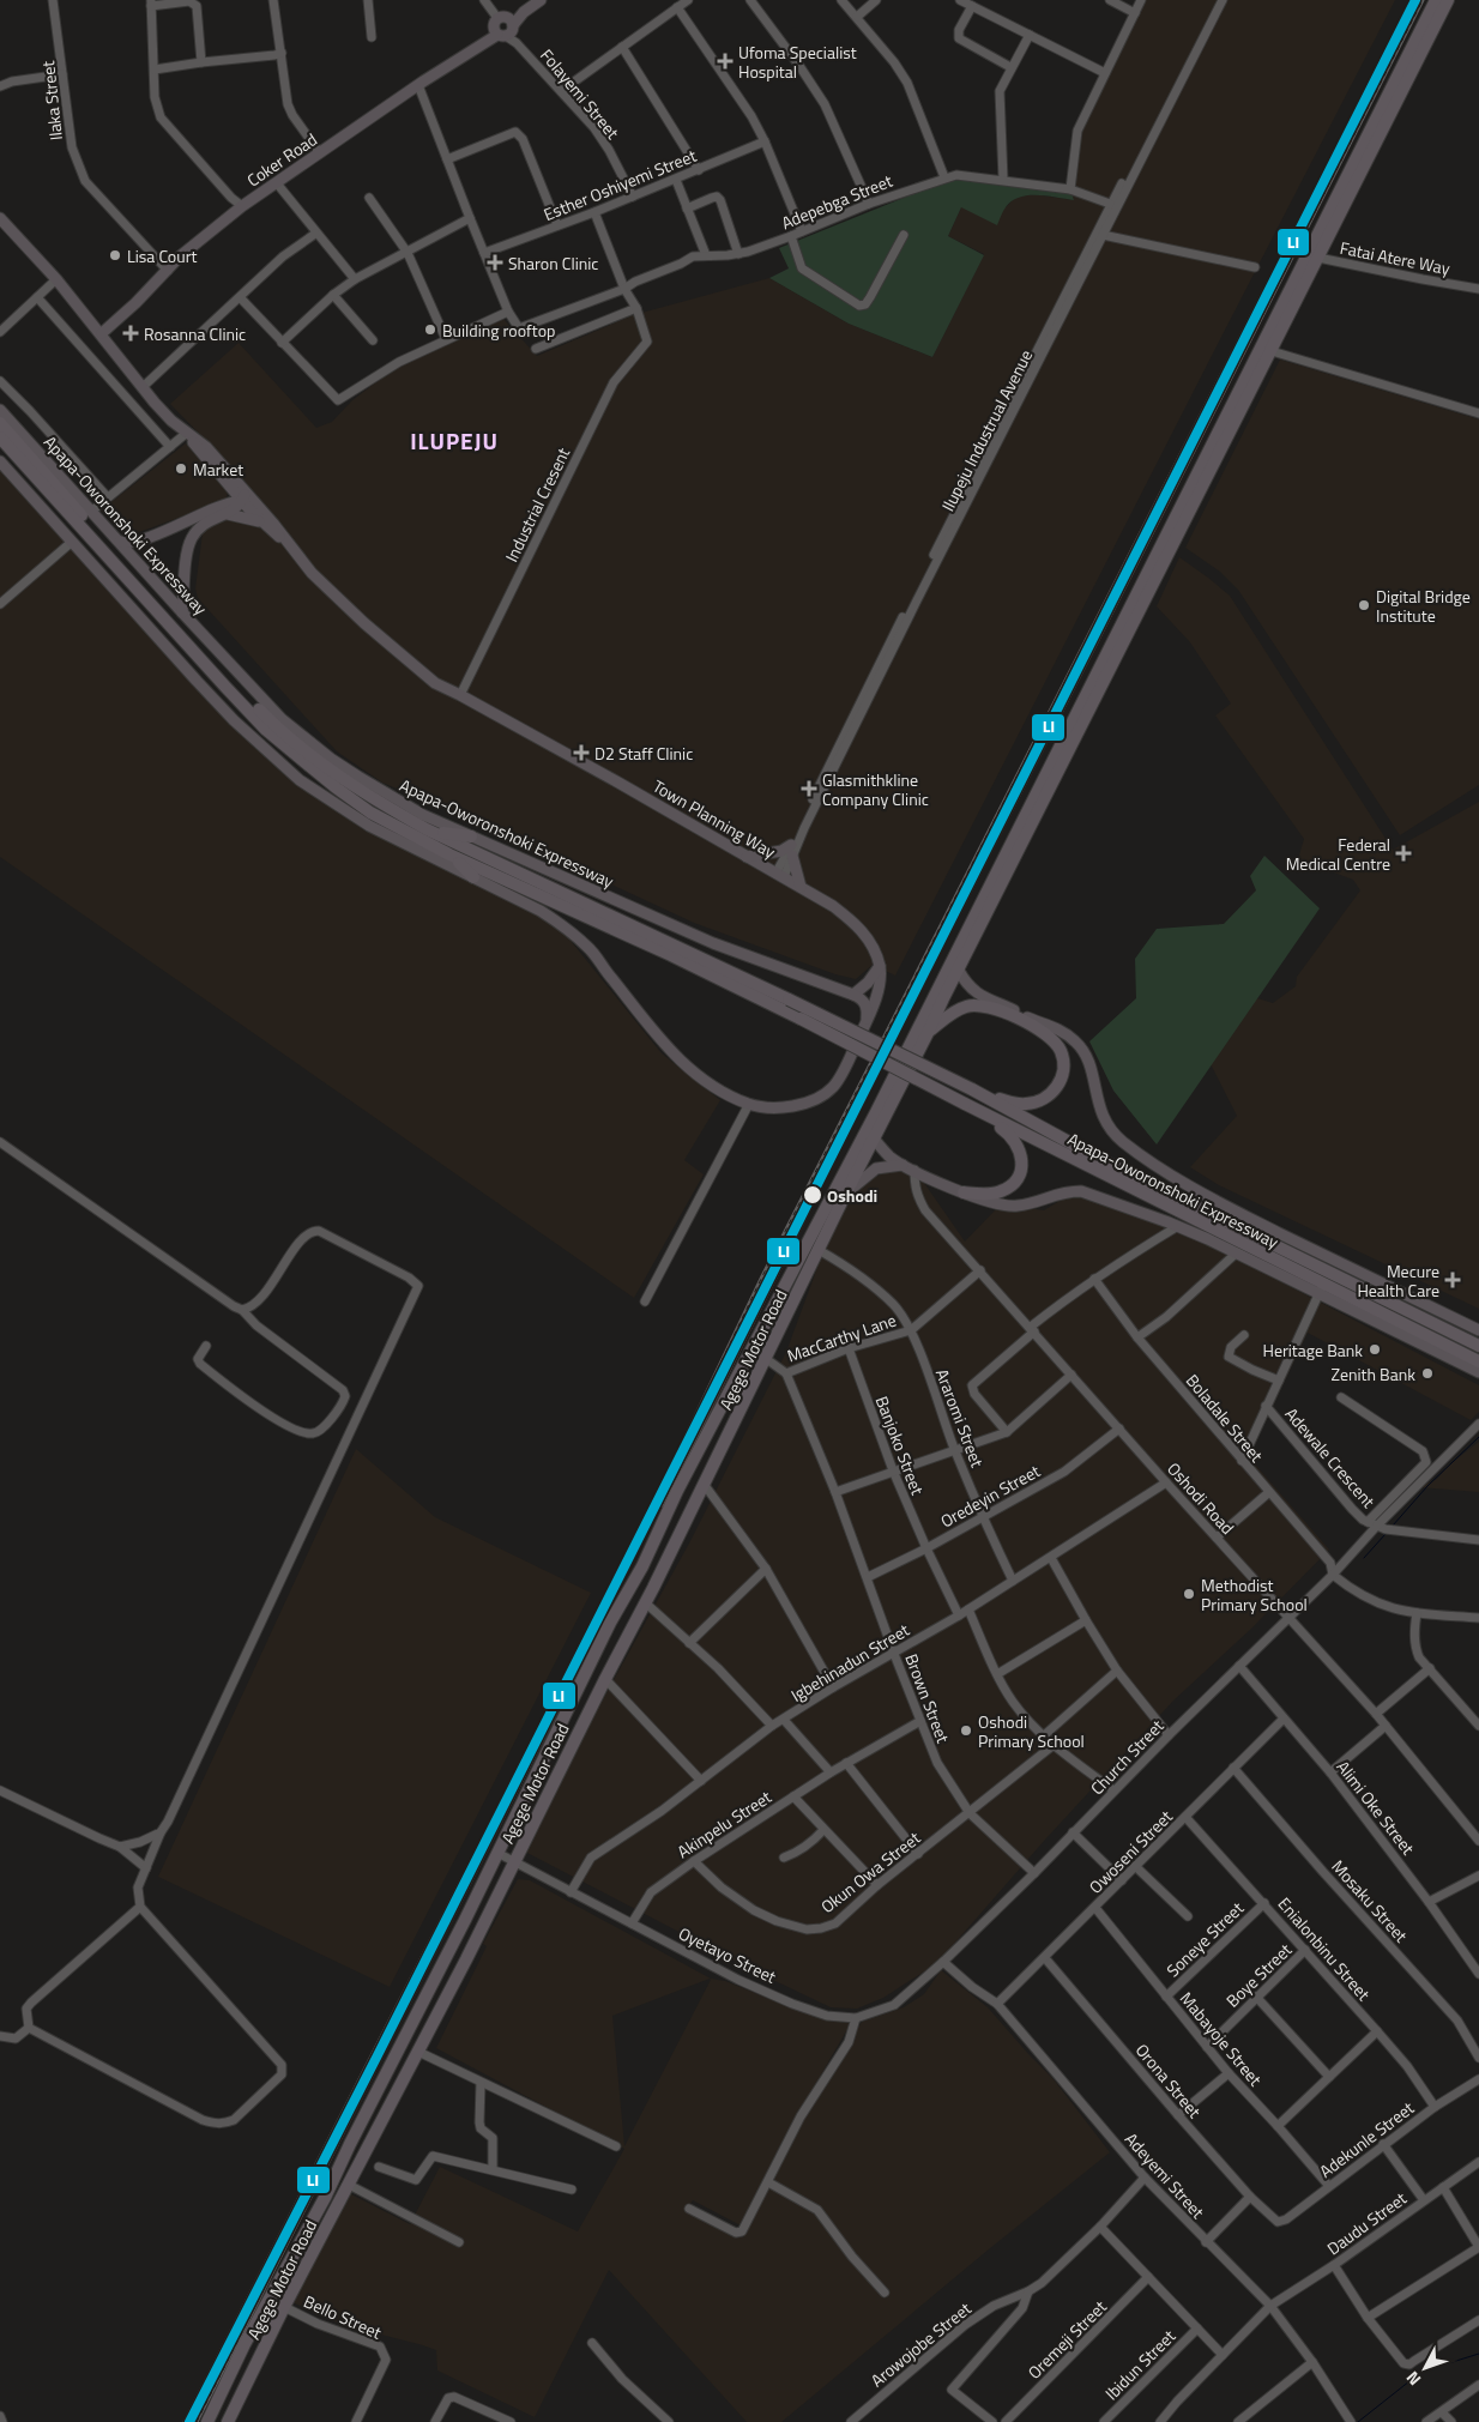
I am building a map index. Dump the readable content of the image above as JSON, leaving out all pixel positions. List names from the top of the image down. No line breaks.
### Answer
{"streets":{"highway":["Apapa-Oworonshoki Expressway","Agege Motor Road"],"main road":["Coker Road","Town Planning Way"],"street":["Folayemi Street","Ilaka Street","Esther Oshiyemi Street","Adepebga Street","Fatai Atere Way","Ilupeju Industrual Avenue","Industrial Cresent","MacCarthy Lane","Araromi Street","Boladale Street","Banjoko Street","Adewale Crescent","Oredeyin Street","Oshodi Road","Igbehinadun Street","Brown Street","Church Street","Alimi Oke Street","Akinpelu Street","Owoseni Street","Okun Owa Street","Mosaku Street","Soneye Street","Enialonbinu Street","Oyetayo Street","Boye Street","Mabayoje Street","Orona Street","Adekunle Street","Adeyemi Street","Daudu Street","Bello Street","Oremeji Street","Arowojobe Street","Ibidun Street"]},"crossings":[["Folayemi Street","Coker Road"],["Folayemi Street","Esther Oshiyemi Street"],["Ilaka Street","Coker Road"],["Coker Road","Town Planning Way"],["Adepebga Street","Ilupeju Industrual Avenue"],["Fatai Atere Way","Agege Motor Road"],["Industrial Cresent","Town Planning Way"],["Apapa-Oworonshoki Expressway","Town Planning Way"],["Apapa-Oworonshoki Expressway","Agege Motor Road"],["Apapa-Oworonshoki Expressway","Oshodi Road"],["MacCarthy Lane","Agege Motor Road"],["MacCarthy Lane","Araromi Street"],["MacCarthy Lane","Banjoko Street"],["MacCarthy Lane","Oshodi Road"],["MacCarthy Lane","Brown Street"],["Agege Motor Road","Araromi Street"],["Agege Motor Road","Oyetayo Street"],["Agege Motor Road","Bello Street"],["Araromi Street","Oredeyin Street"],["Araromi Street","Igbehinadun Street"],["Boladale Street","Church Street"],["Banjoko Street","Oredeyin Street"],["Banjoko Street","Igbehinadun Street"],["Adewale Crescent","Church Street"],["Oredeyin Street","Oshodi Road"],["Oredeyin Street","Brown Street"],["Oshodi Road","Igbehinadun Street"],["Oshodi Road","Church Street"],["Igbehinadun Street","Brown Street"],["Igbehinadun Street","Oyetayo Street"],["Brown Street","Church Street"],["Brown Street","Akinpelu Street"],["Brown Street","Okun Owa Street"],["Church Street","Alimi Oke Street"],["Church Street","Oyetayo Street"],["Church Street","Adeyemi Street"],["Alimi Oke Street","Owoseni Street"],["Akinpelu Street","Okun Owa Street"],["Akinpelu Street","Oyetayo Street"],["Owoseni Street","Mosaku Street"],["Owoseni Street","Enialonbinu Street"],["Owoseni Street","Mabayoje Street"],["Owoseni Street","Orona Street"],["Owoseni Street","Adeyemi Street"],["Soneye Street","Enialonbinu Street"],["Soneye Street","Mabayoje Street"],["Enialonbinu Street","Boye Street"],["Enialonbinu Street","Adekunle Street"],["Oyetayo Street","Adeyemi Street"],["Boye Street","Mabayoje Street"],["Mabayoje Street","Adekunle Street"],["Orona Street","Adekunle Street"],["Adeyemi Street","Daudu Street"],["Adeyemi Street","Arowojobe Street"]],"districts":["ILUPEJU"],"places":{"health":["Ufoma Specialist Hospital","Sharon Clinic","Rosanna Clinic","D2 Staff Clinic","Glasmithkline Company Clinic","Federal Medical Centre","Mecure Health Care"],"other":["Lisa Court","Building rooftop","Market","Digital Bridge Institute","Oshodi","Heritage Bank","Zenith Bank","Methodist Primary School","Oshodi Primary School"]},"lines":["transit line LI"],"north":"bottom left"}
